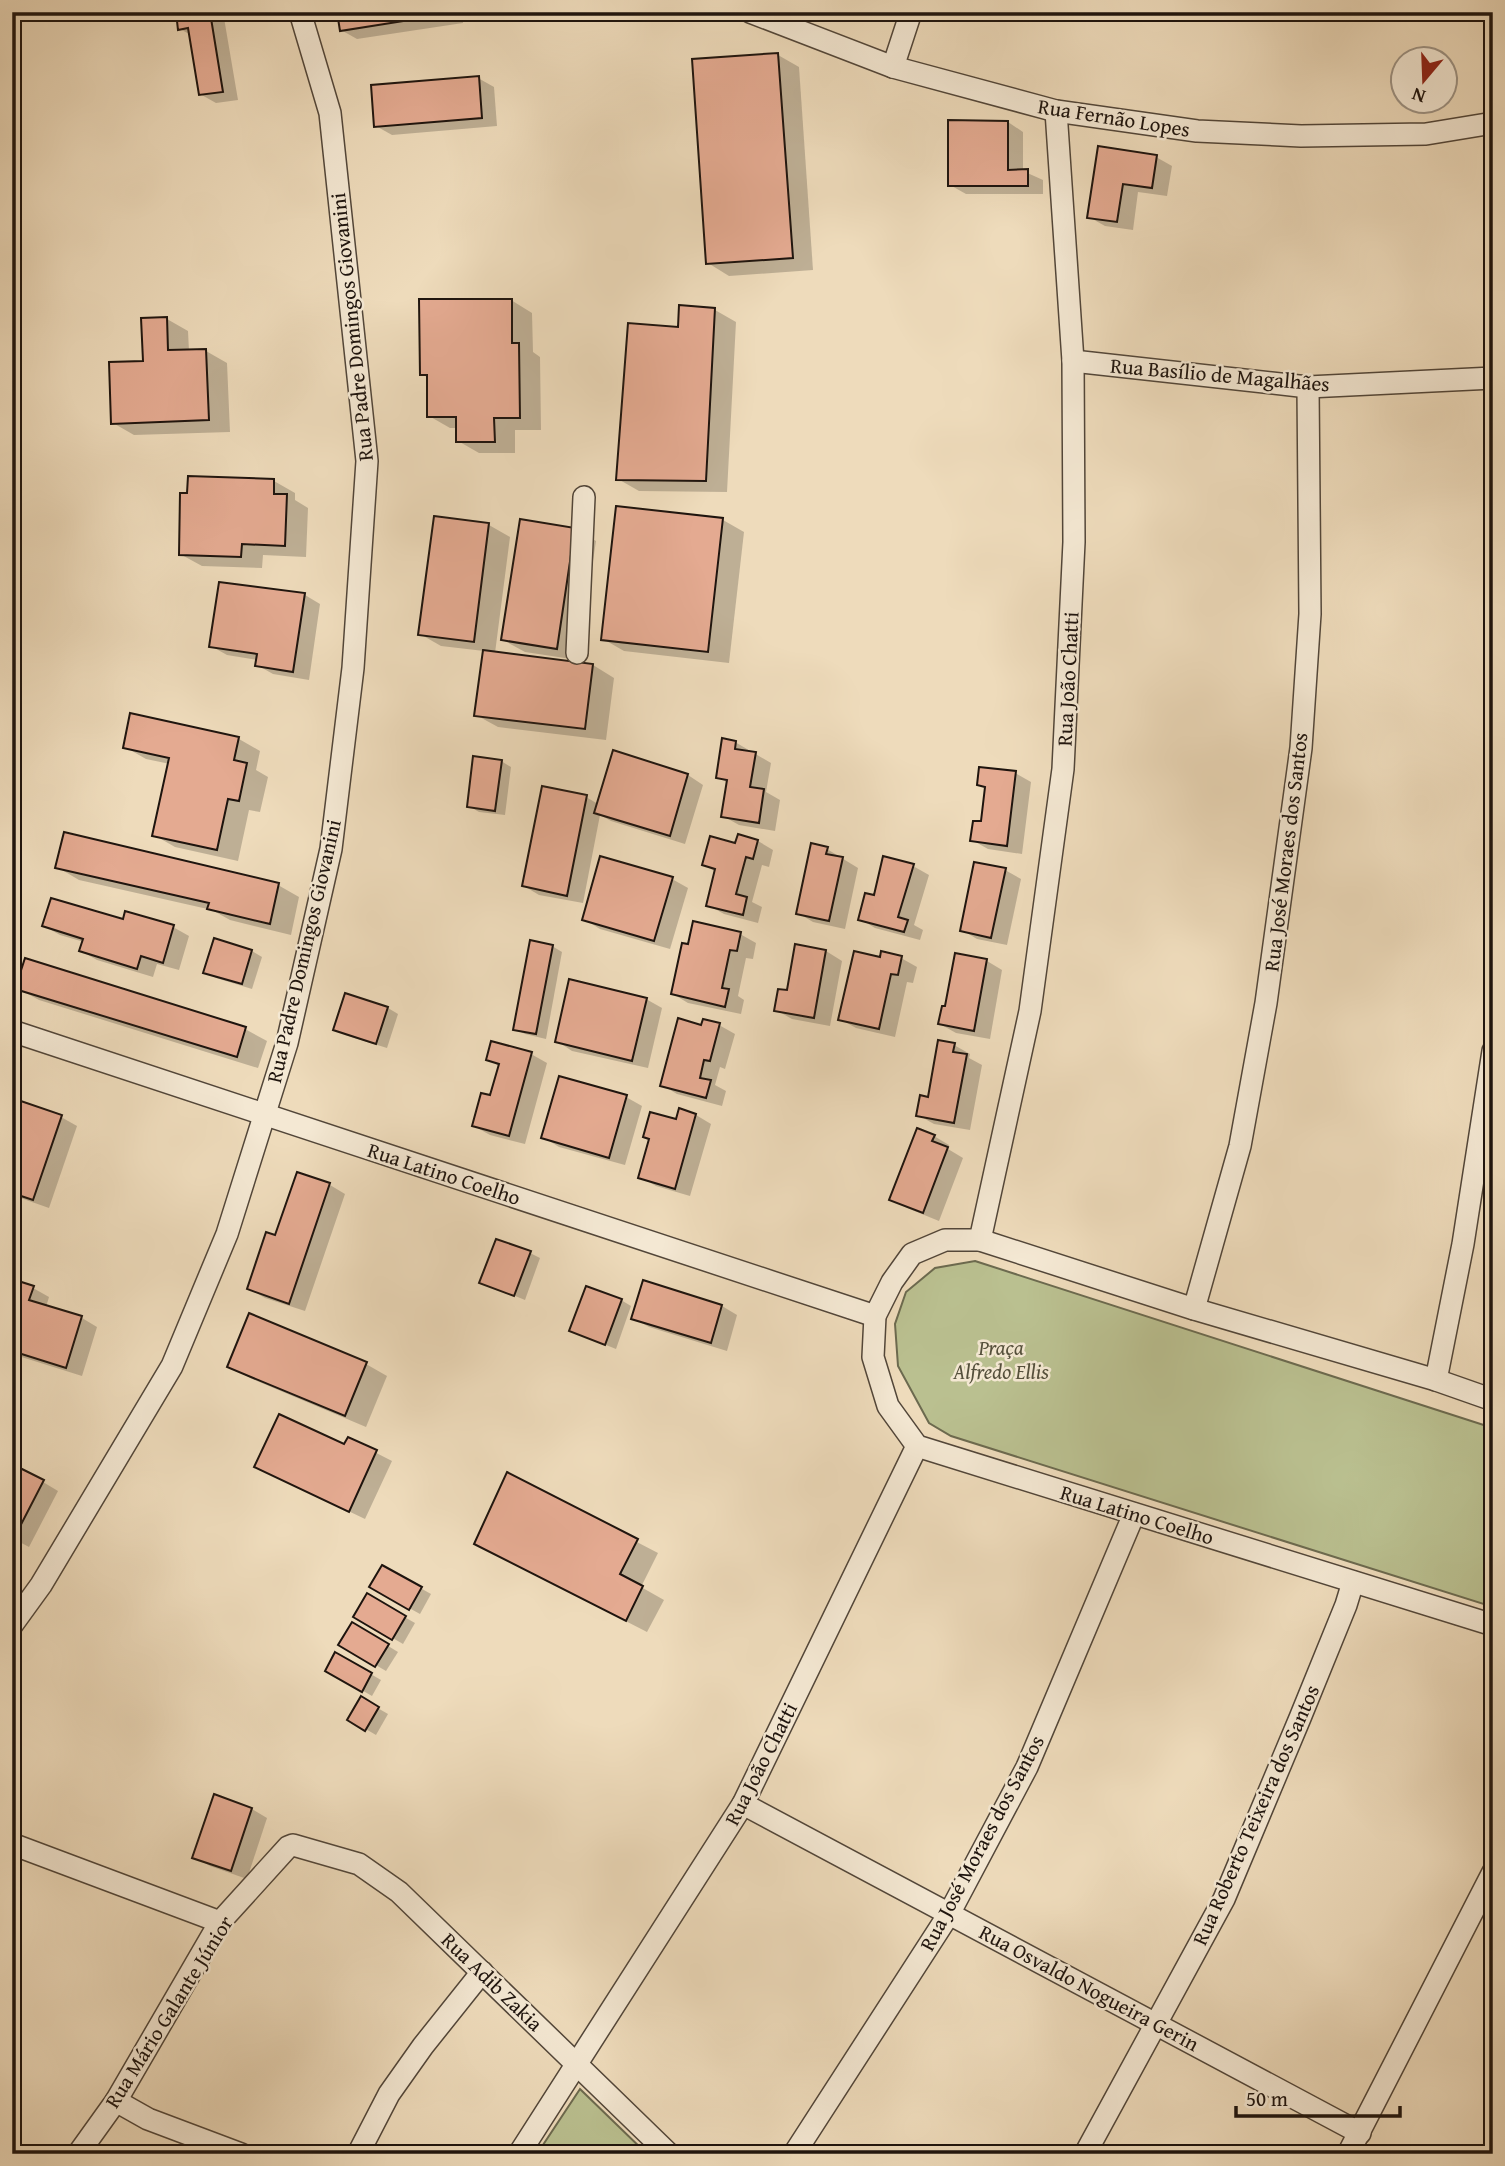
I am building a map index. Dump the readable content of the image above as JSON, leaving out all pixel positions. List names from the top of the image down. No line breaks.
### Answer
{"streets":{"street":["Rua Fernão Lopes","Rua Padre Domingos Giovanini","Rua Basílio de Magalhães","Rua João Chatti","Rua José Moraes dos Santos","Rua Latino Coelho","Rua Roberto Teixeira dos Santos","Rua Adib Zakia","Rua Osvaldo Nogueira Gerin","Rua Mário Galante Júnior"]},"crossings":[["Rua Fernão Lopes","Rua João Chatti"],["Rua Padre Domingos Giovanini","Rua Latino Coelho"],["Rua Basílio de Magalhães","Rua João Chatti"],["Rua Basílio de Magalhães","Rua José Moraes dos Santos"],["Rua João Chatti","Rua Latino Coelho"],["Rua João Chatti","Rua Adib Zakia"],["Rua João Chatti","Rua Osvaldo Nogueira Gerin"],["Rua José Moraes dos Santos","Rua Latino Coelho"],["Rua José Moraes dos Santos","Rua Osvaldo Nogueira Gerin"],["Rua Latino Coelho","Rua Roberto Teixeira dos Santos"],["Rua Roberto Teixeira dos Santos","Rua Osvaldo Nogueira Gerin"],["Rua Adib Zakia","Rua Mário Galante Júnior"]],"parks":["Praça Alfredo Ellis"],"scale_bar":"50 m","north":"bottom"}
